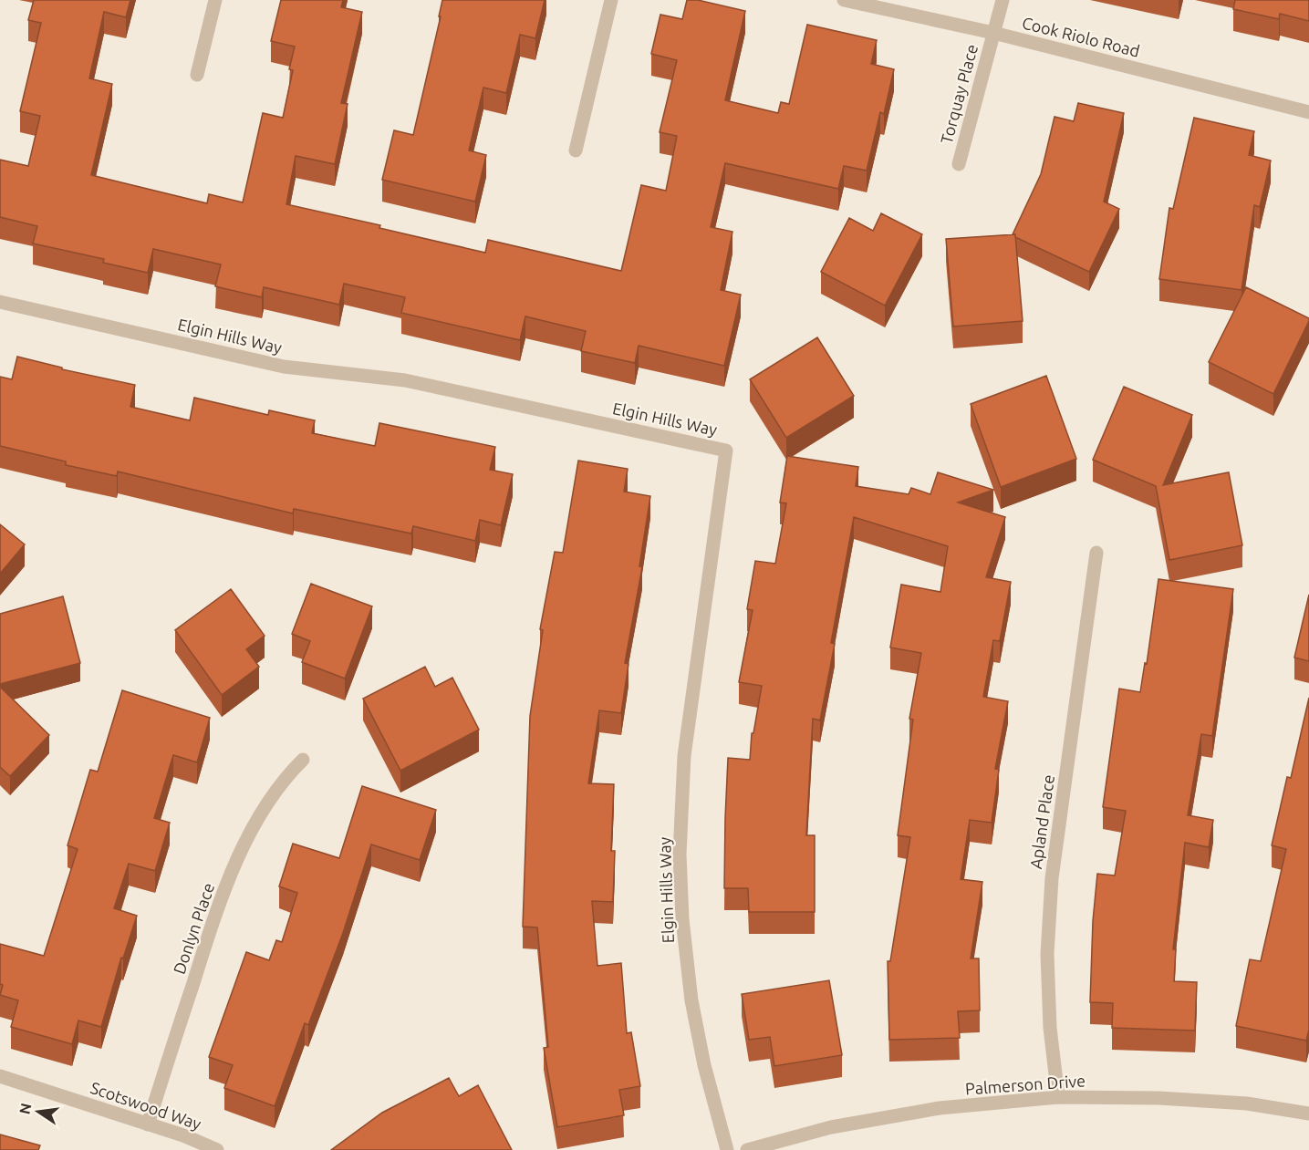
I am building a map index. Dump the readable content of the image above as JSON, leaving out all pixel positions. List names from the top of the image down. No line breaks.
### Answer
{"streets":{"street":["Cook Riolo Road","Torquay Place","Elgin Hills Way","Apland Place","Donlyn Place","Palmerson Drive","Scotswood Way"]},"crossings":[["Cook Riolo Road","Torquay Place"],["Apland Place","Palmerson Drive"],["Donlyn Place","Scotswood Way"]],"north":"left"}
